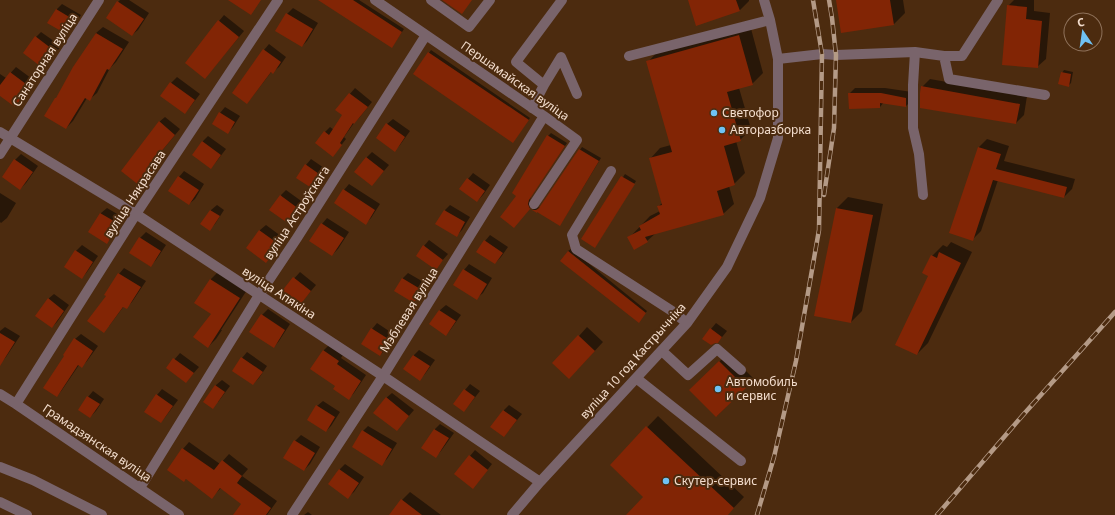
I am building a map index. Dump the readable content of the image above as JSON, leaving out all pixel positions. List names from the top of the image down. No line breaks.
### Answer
{"streets":{"street":["Санаторная вуліца","Першамайская вуліца","вуліца Някрасава","вуліца Астроўскага","вуліца Апякіна","Мэблевая вуліца","вуліца 10 год Кастрычніка","Грамадзянская вуліца"]},"crossings":[["Санаторная вуліца","вуліца Апякіна"],["Першамайская вуліца","вуліца Астроўскага"],["Першамайская вуліца","Мэблевая вуліца"],["вуліца Някрасава","вуліца Апякіна"],["вуліца Някрасава","Грамадзянская вуліца"],["вуліца Астроўскага","вуліца Апякіна"],["вуліца Астроўскага","Грамадзянская вуліца"],["вуліца Апякіна","Мэблевая вуліца"],["вуліца Апякіна","вуліца 10 год Кастрычніка"]],"places":["Светофор","Авторазборка","Автомобиль и сервис","Скутер-сервис"],"north":"top"}
